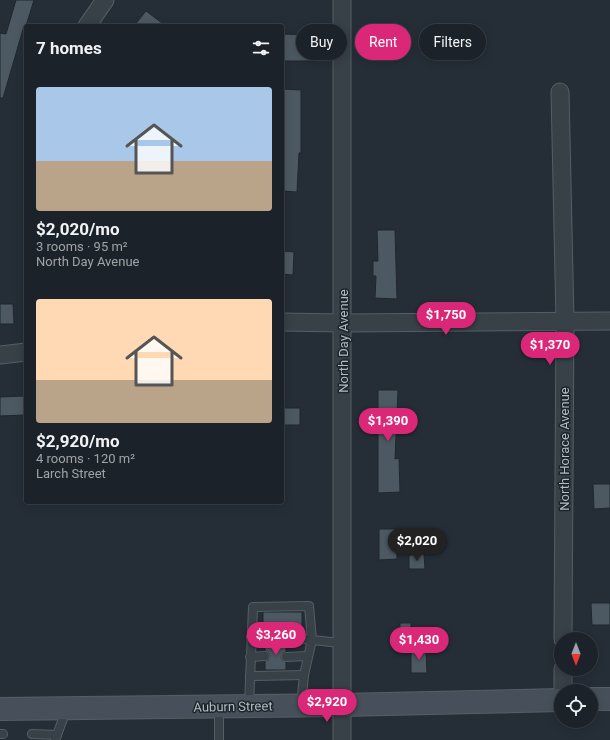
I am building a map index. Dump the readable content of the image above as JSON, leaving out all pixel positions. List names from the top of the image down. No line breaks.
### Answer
{"streets":{"main road":["Auburn Street"],"street":["North Day Avenue","North Horace Avenue"]},"crossings":[["North Day Avenue","Auburn Street"]],"north":"bottom","page":{"chip":["Buy","Rent","Filters"],"heading":"7 homes","list":[{"name":"$2,020/mo","note":"3 rooms · 95 m² · North Day Avenue"},{"name":"$2,920/mo","note":"4 rooms · 120 m² · Larch Street"}],"price":["$1,750","$1,370","$1,390","$2,020","$3,260","$1,430","$2,920"]}}
